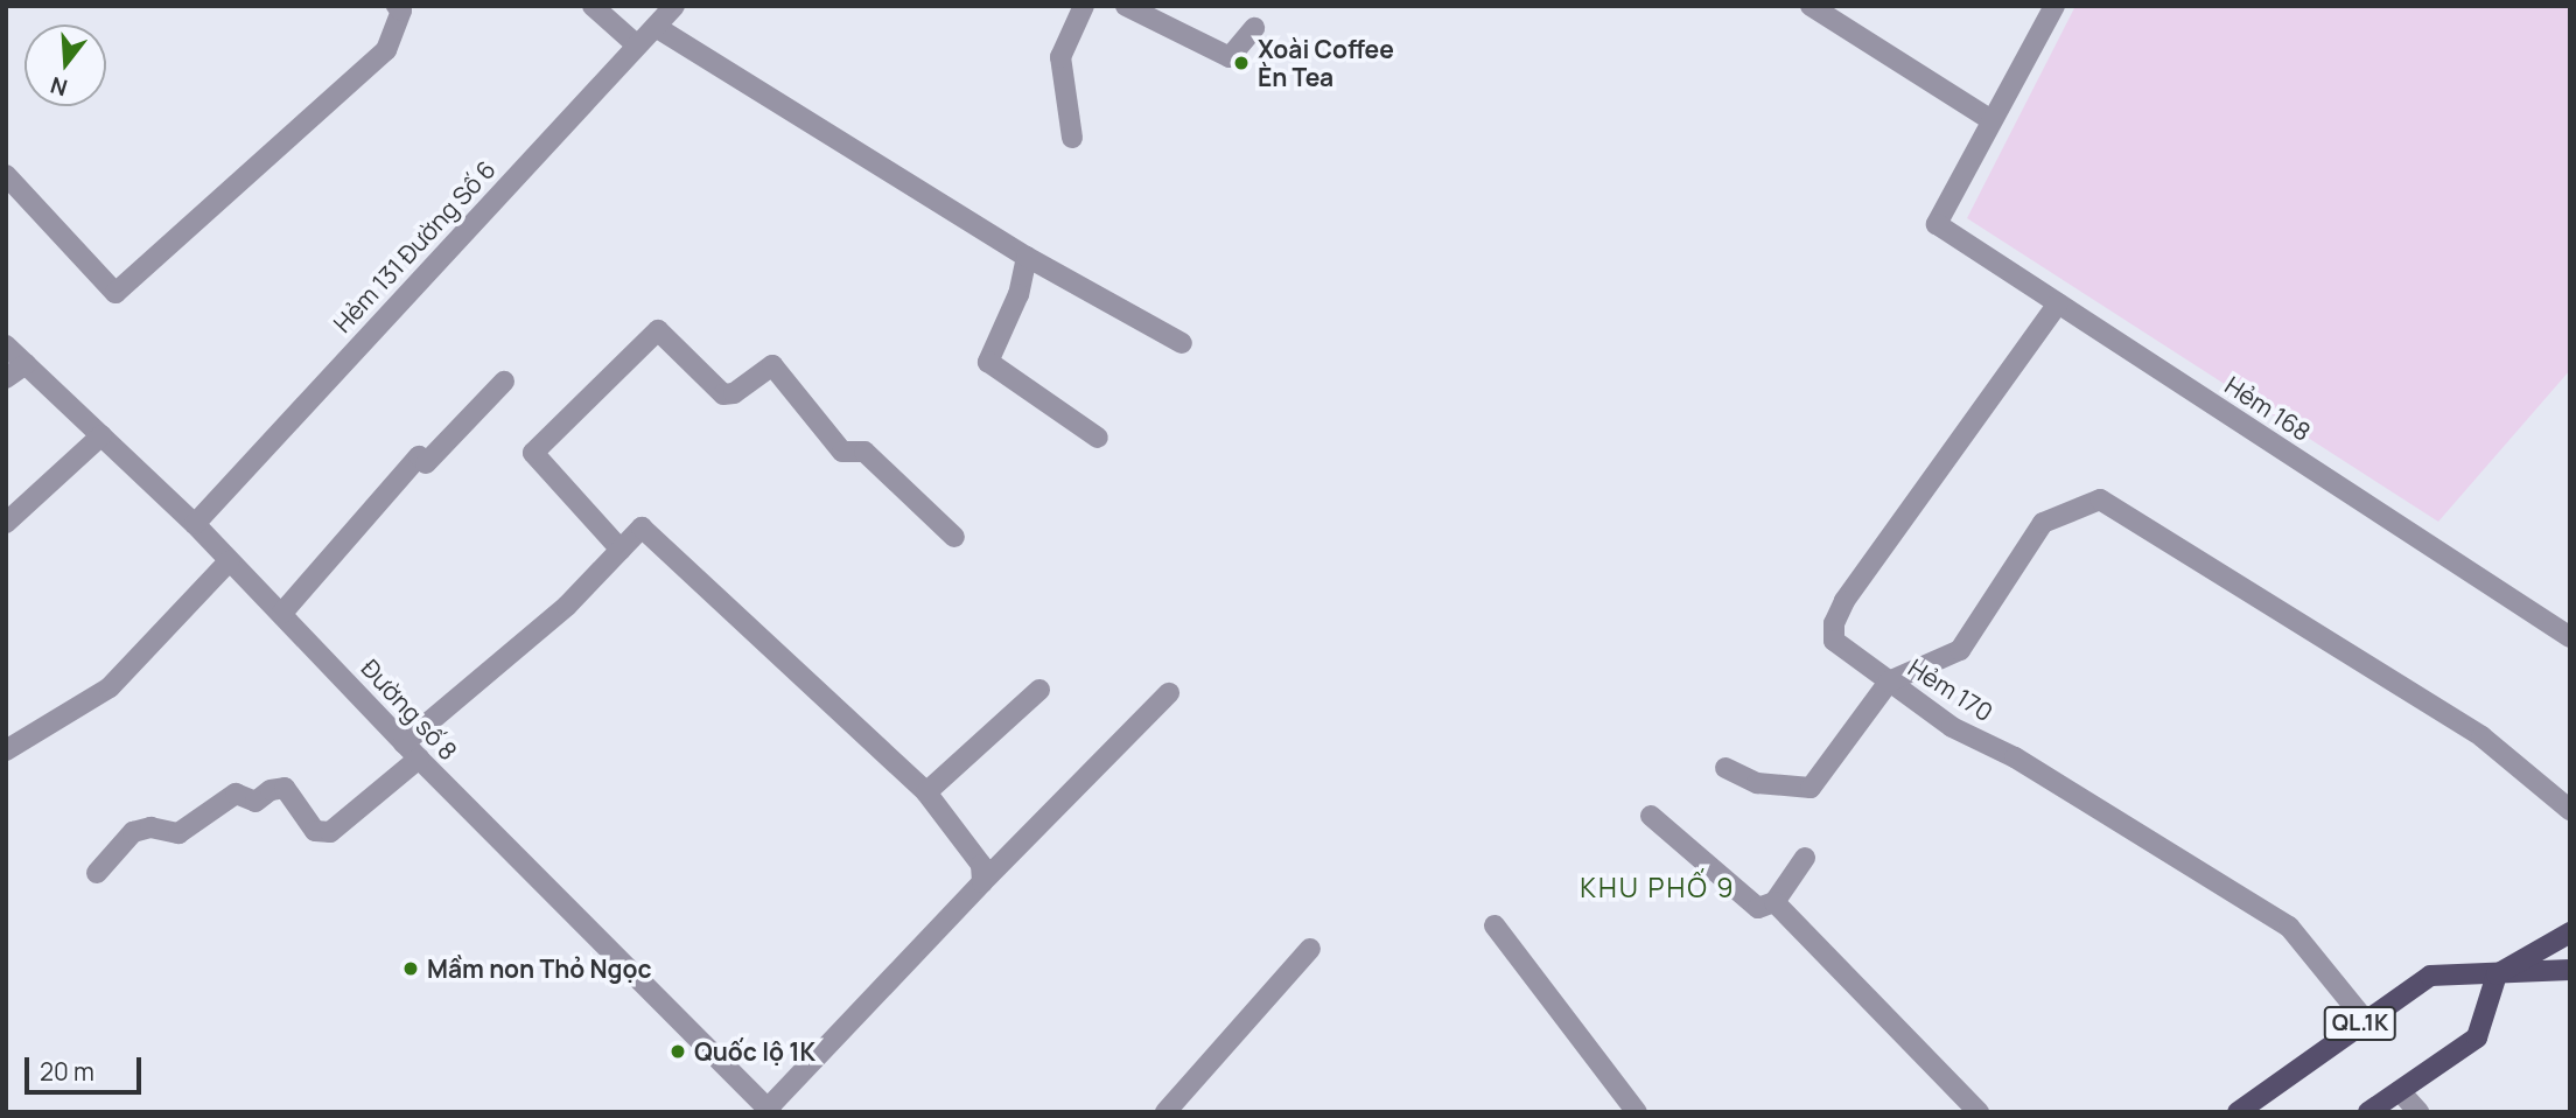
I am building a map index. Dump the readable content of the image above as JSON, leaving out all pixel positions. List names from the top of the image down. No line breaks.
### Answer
{"streets":{"main road":["QL.1K"],"street":["Hẻm 131 Đường Số 6","Hẻm 168","Hẻm 170","Đường số 8"]},"crossings":[["Hẻm 131 Đường Số 6","Đường số 8"],["Hẻm 168","Hẻm 170"],["Hẻm 170","QL.1K"]],"districts":["KHU PHỐ 9"],"places":["Xoài Coffee Èn Tea","Mầm non Thỏ Ngọc","Quốc lộ 1K"],"scale_bar":"20 m","north":"bottom"}
